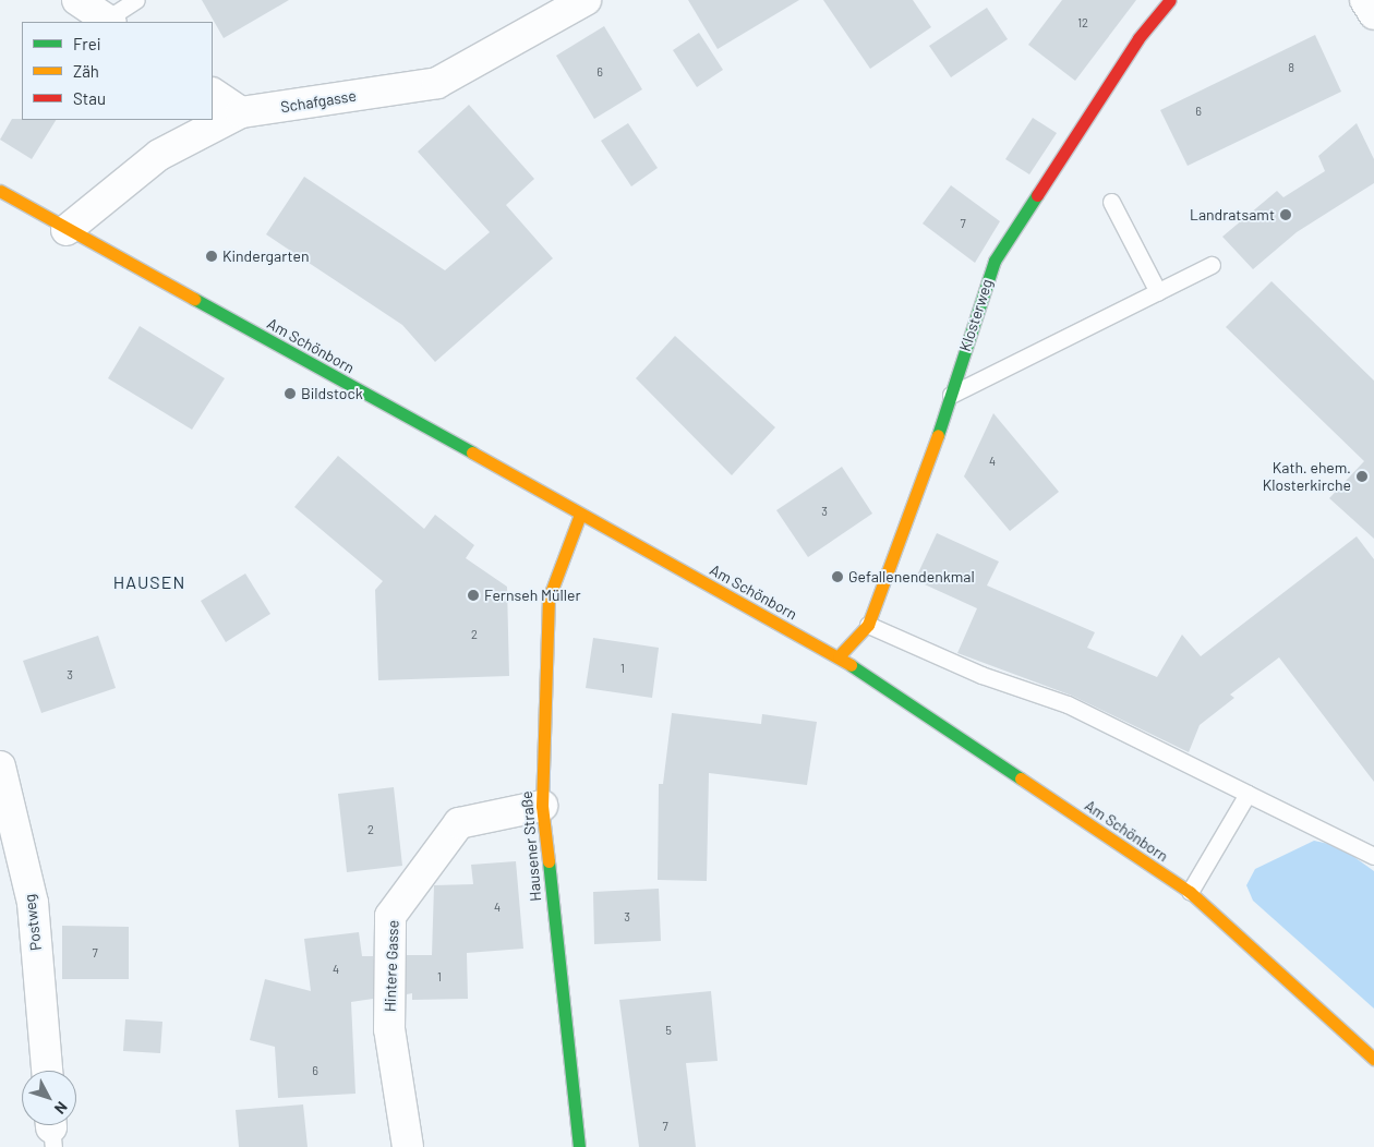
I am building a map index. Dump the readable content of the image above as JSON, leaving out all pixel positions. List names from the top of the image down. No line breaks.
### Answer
{"streets":{"main road":["Klosterweg","Am Schönborn","Hausener Straße"],"street":["Schafgasse","Postweg","Hintere Gasse"]},"crossings":[["Schafgasse","Am Schönborn"],["Klosterweg","Am Schönborn"],["Am Schönborn","Hausener Straße"],["Hausener Straße","Hintere Gasse"]],"districts":["HAUSEN"],"places":["Landratsamt","Kindergarten","Bildstock","Kath. ehem. Klosterkirche","Gefallenendenkmal","Fernseh Müller"],"house_numbers":["12","8","6","6","7","4","3","2","1","3","2","4","3","7","4","1","5","6","7"],"legend":["Frei","Zäh","Stau"],"north":"bottom right"}
